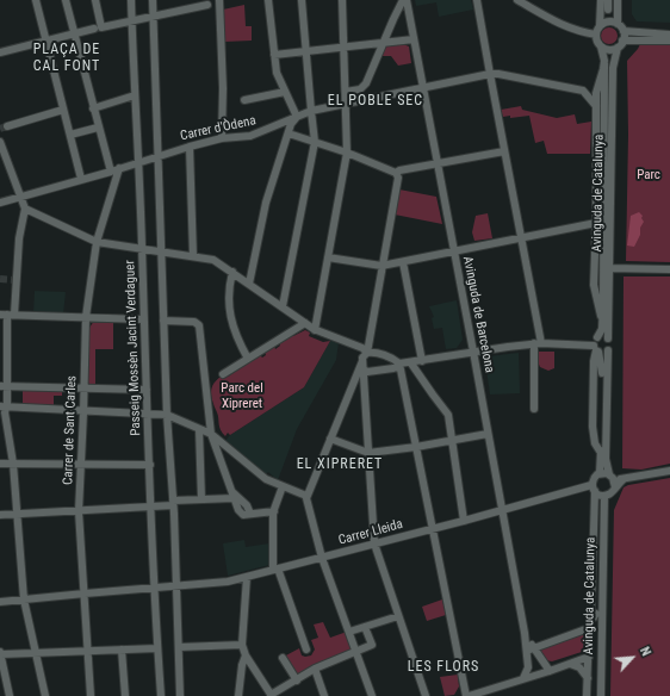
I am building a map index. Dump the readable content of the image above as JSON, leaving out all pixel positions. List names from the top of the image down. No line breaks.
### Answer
{"streets":{"street":["Carrer d'Òdena","Avinguda de Catalunya","Avinguda de Barcelona","Passeig Mossèn Jacint Verdaguer","Carrer de Sant Carles","Carrer Lleida"]},"crossings":[["Carrer d'Òdena","Avinguda de Barcelona"],["Carrer d'Òdena","Passeig Mossèn Jacint Verdaguer"],["Carrer d'Òdena","Carrer de Sant Carles"],["Avinguda de Catalunya","Carrer Lleida"],["Avinguda de Barcelona","Carrer Lleida"],["Passeig Mossèn Jacint Verdaguer","Carrer Lleida"],["Carrer de Sant Carles","Carrer Lleida"]],"districts":["PLAÇA DE CAL FONT","EL POBLE SEC","EL XIPRERET","LES FLORS"],"parks":["Parc","Parc del Xipreret"],"north":"top right"}
